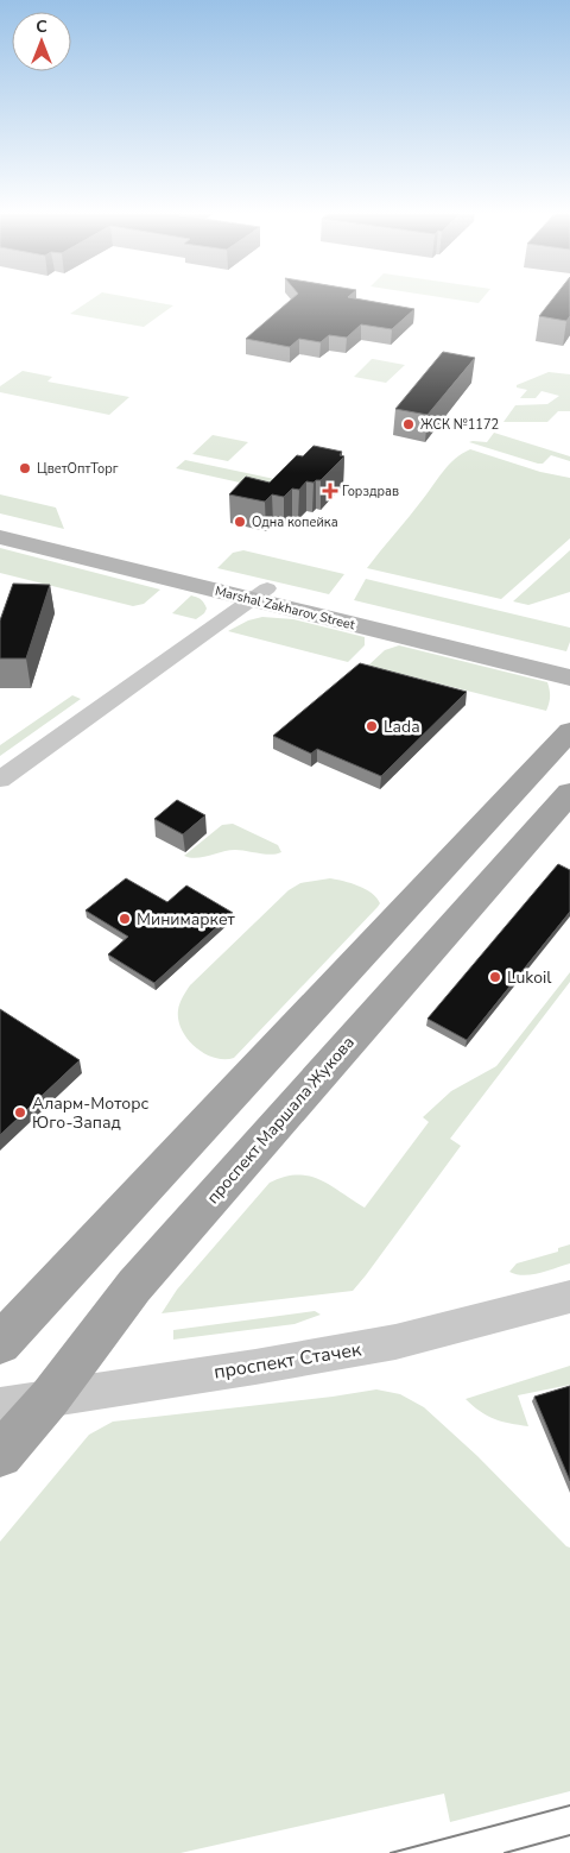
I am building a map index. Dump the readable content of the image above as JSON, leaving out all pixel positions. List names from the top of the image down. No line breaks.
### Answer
{"streets":{"main road":["проспект Маршала Жукова"],"street":["Marshal Zakharov Street","проспект Стачек"]},"crossings":[["проспект Маршала Жукова","проспект Стачек"]],"places":{"other":["ЖСК №1172","ЦветОптТорг","Одна копейка","Lada","Минимаркет","Lukoil","Аларм-Моторс Юго-Запад"],"health":["Горздрав"]},"north":"top"}
